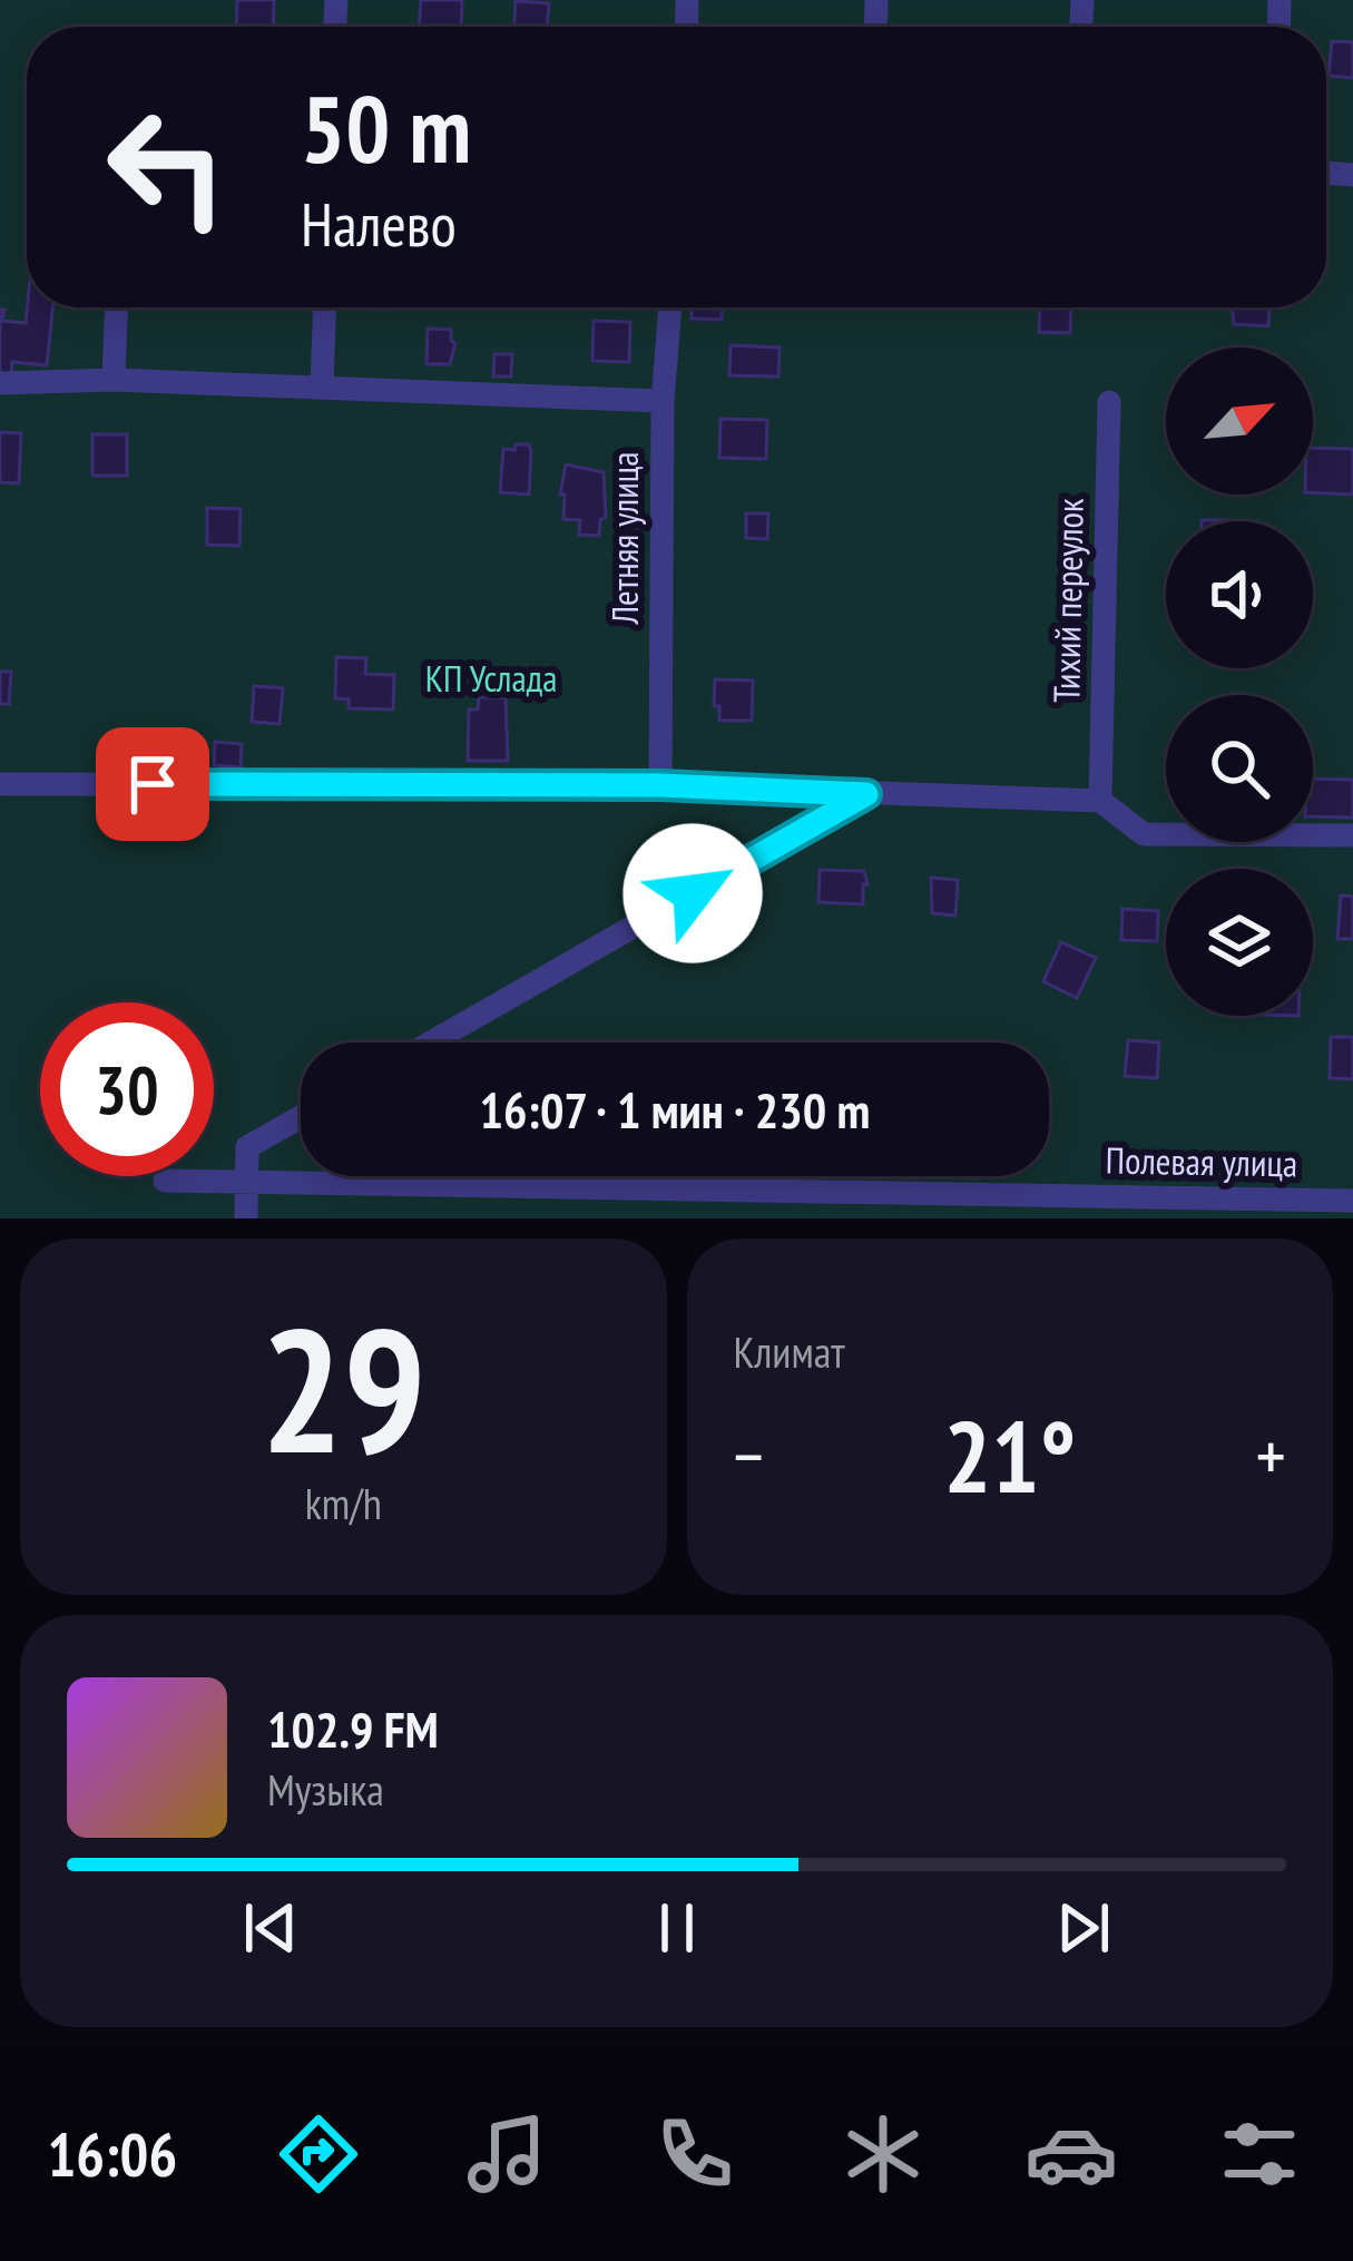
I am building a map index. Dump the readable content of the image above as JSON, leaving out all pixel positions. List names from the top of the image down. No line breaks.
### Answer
{"streets":{"street":["Летняя улица","Тихий переулок","Полевая улица"]},"parks":["КП Услада"],"north":"top right","page":{"turn":["50 m","Налево"],"limit":"30","trip":"16:07 · 1 мин · 230 m","tile":[["29","km/h"],"Климат"],"heat":["−","21°","+"],"song":["102.9 FM","Музыка"],"tabs":"16:06"}}
